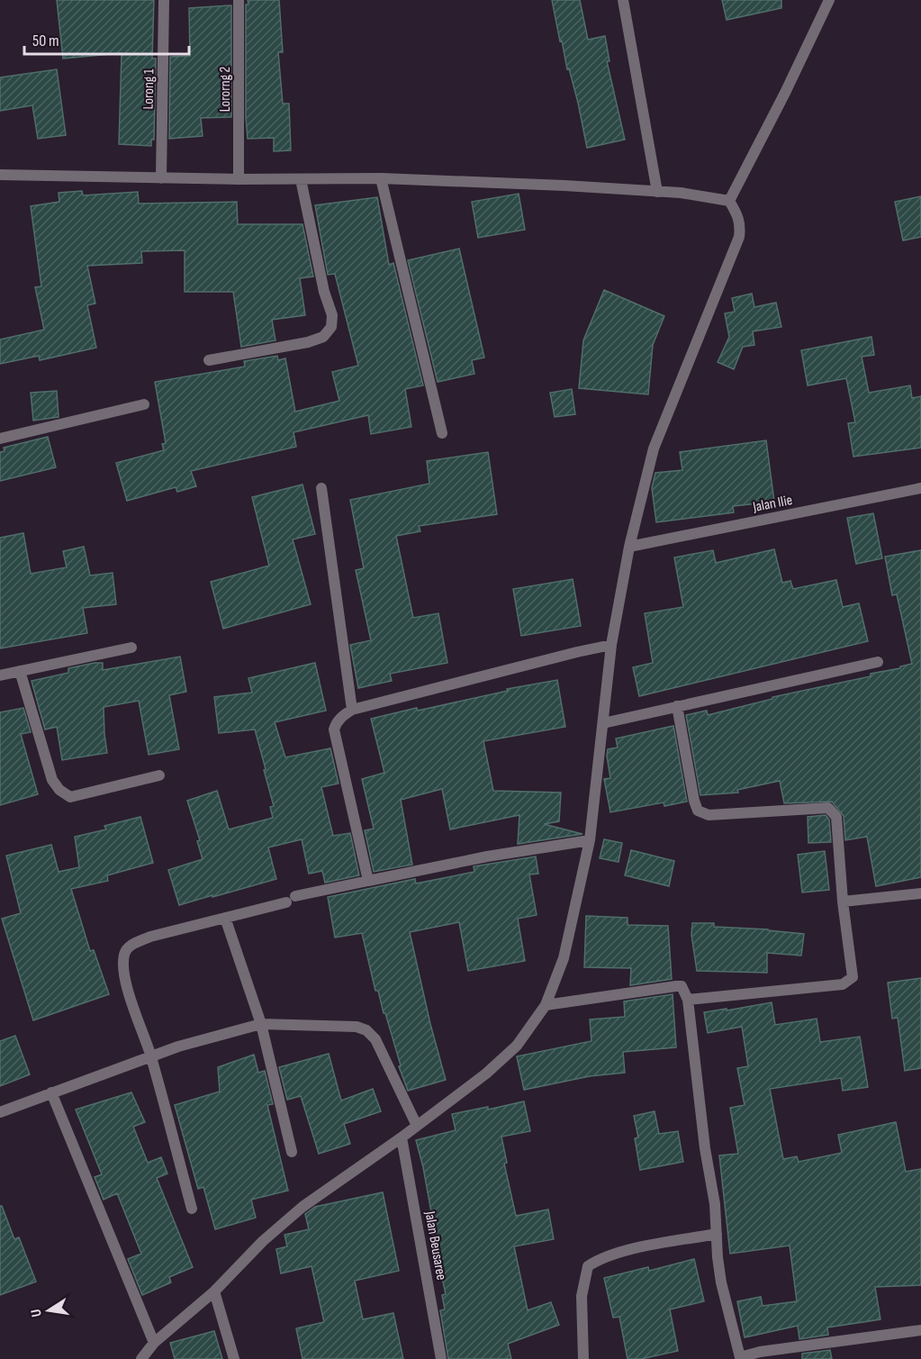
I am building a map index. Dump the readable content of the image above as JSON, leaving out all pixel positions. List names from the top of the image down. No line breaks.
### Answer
{"streets":{"street":["Lorong 1","Lororng 2","Jalan Ilie","Jalan Beusaree"]},"scale_bar":"50 m","north":"left"}
